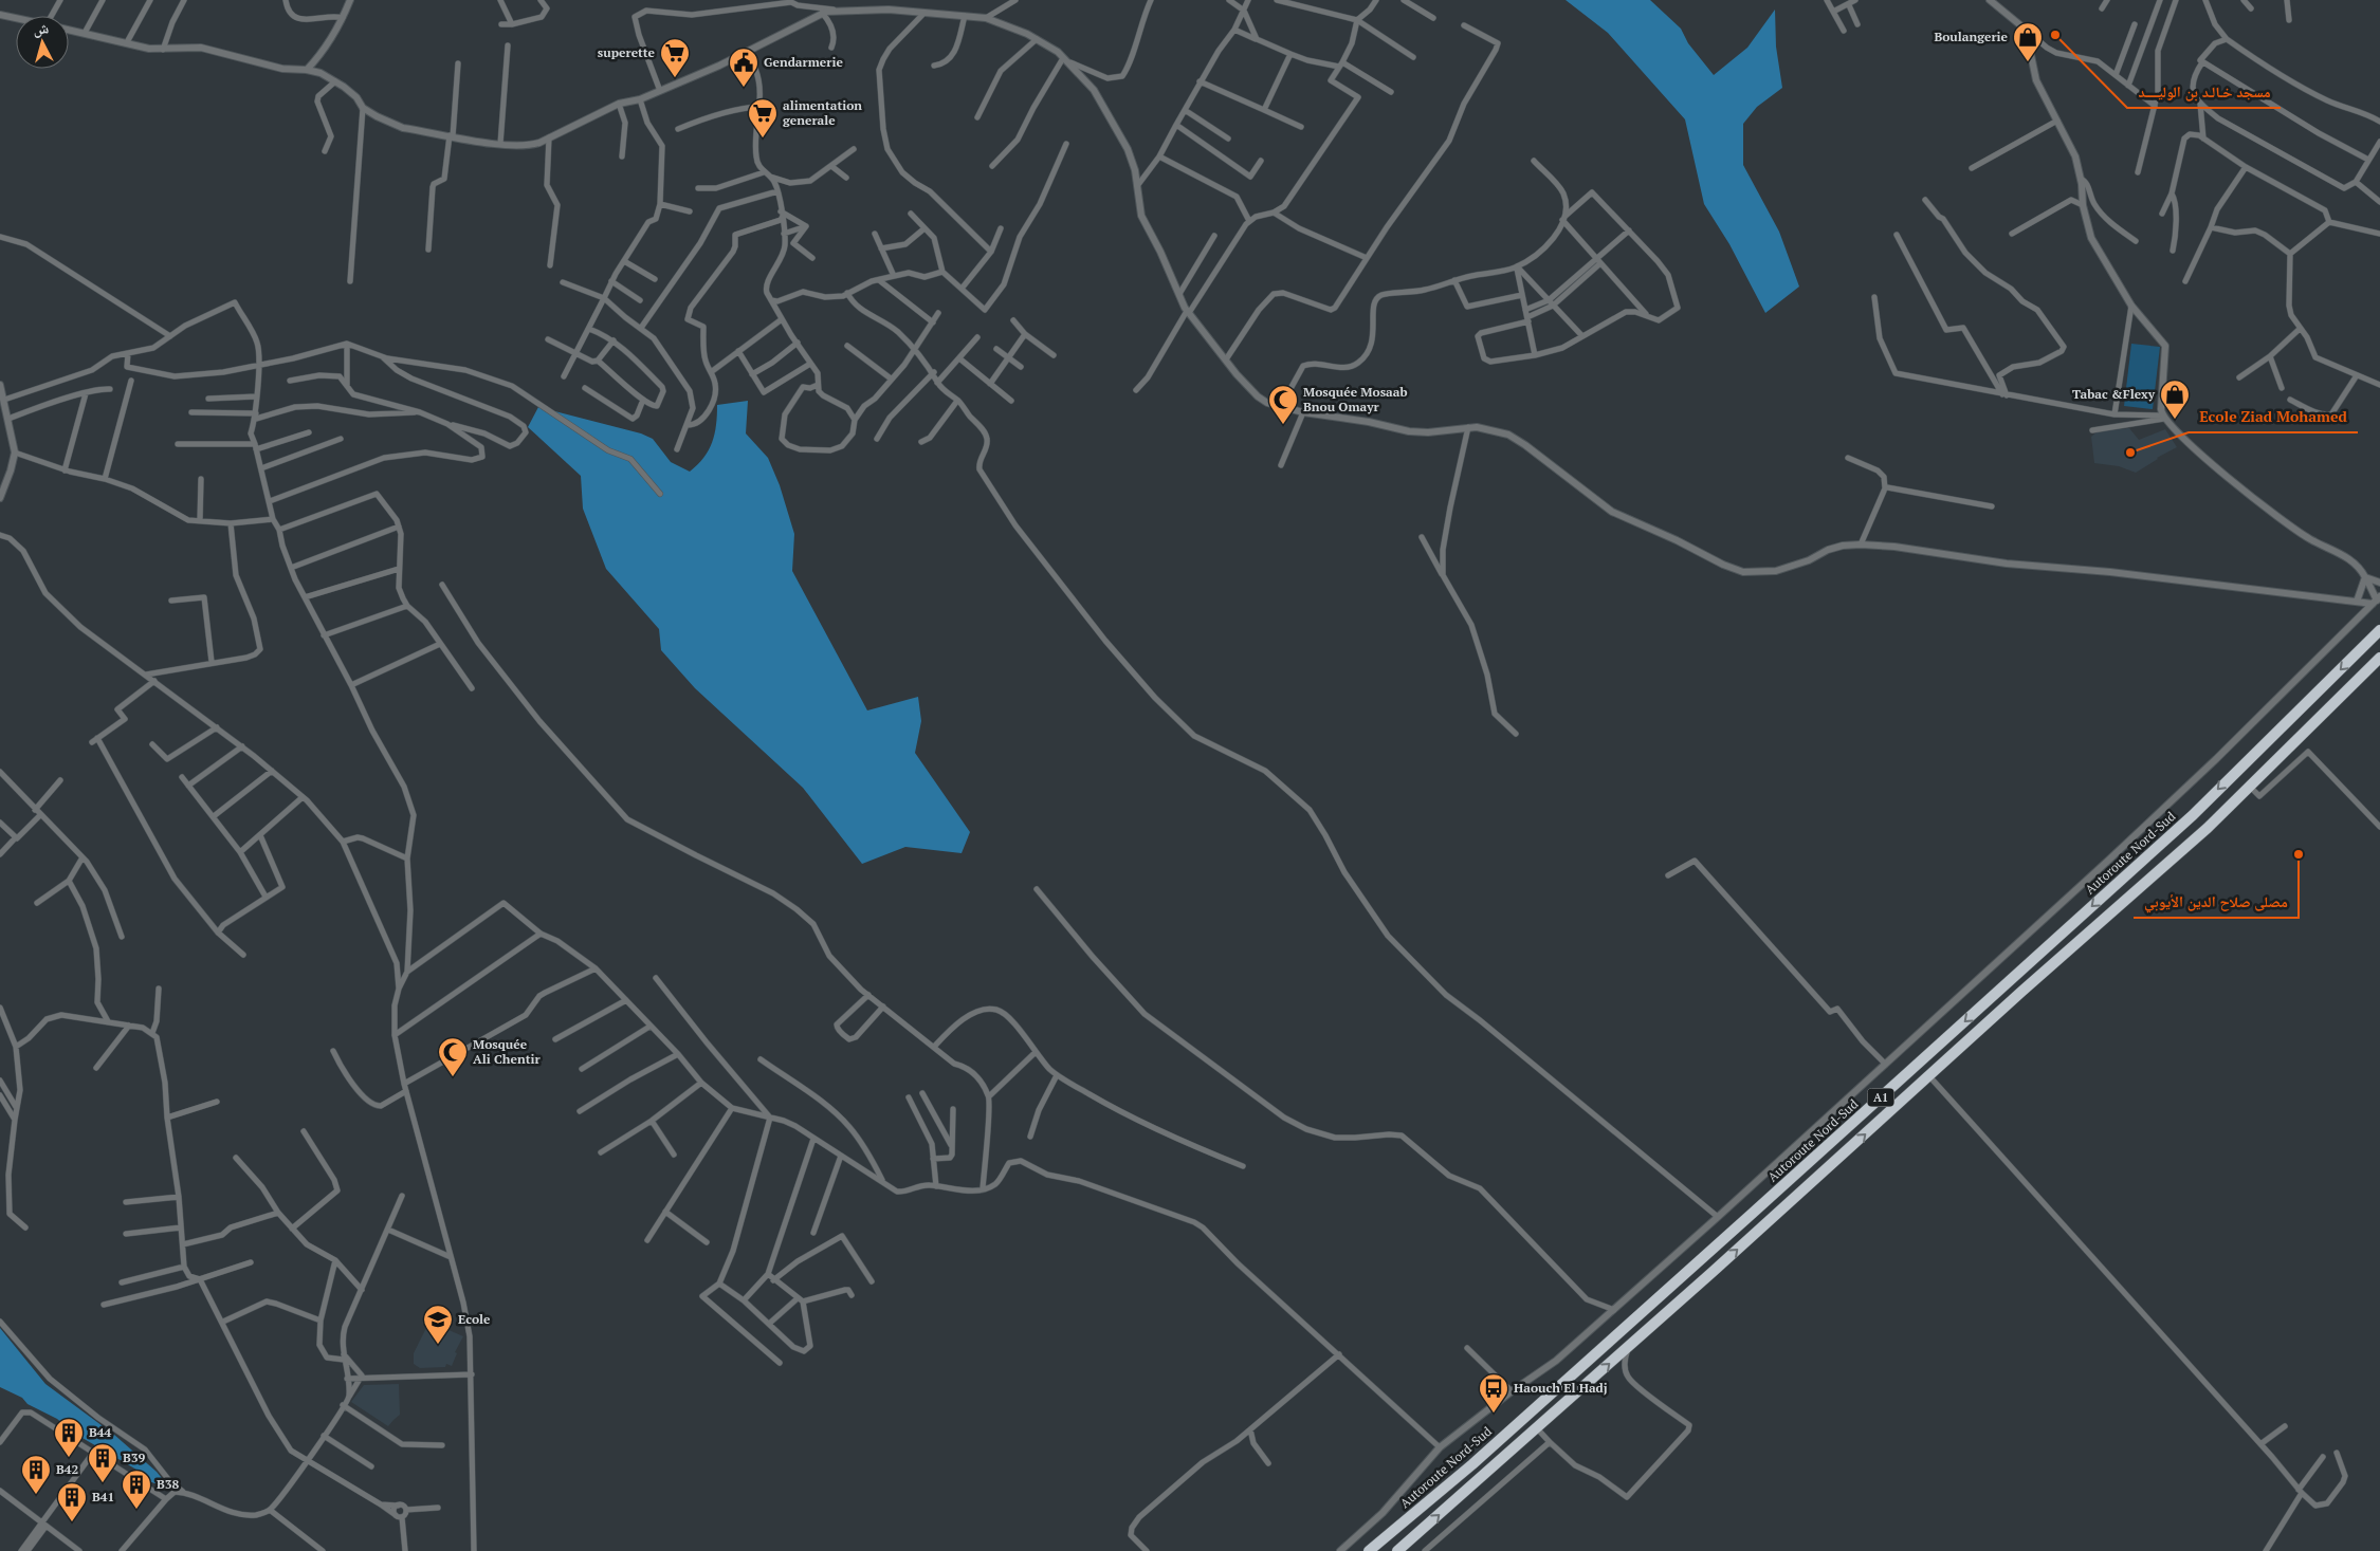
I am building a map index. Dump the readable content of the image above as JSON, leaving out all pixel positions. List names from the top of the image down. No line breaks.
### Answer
{"streets":{"highway":["Autoroute Nord-Sud","A1"]},"places":{"other":["مسجد خـالـد بن الوليــــد","Ecole Ziad Mohamed","مصلى صلاح الدين الأيوبي"],"shop":["Boulangerie","Tabac &Flexy"],"supermarket":["superette","alimentation generale"],"public building":["Gendarmerie"],"mosque":["Mosquée Mosaab Bnou Omayr","Mosquée Ali Chentir"],"school or university":["Ecole"],"bus stop":["Haouch El Hadj"],"building":["B44","B39","B42","B38","B41"]},"north":"top"}
